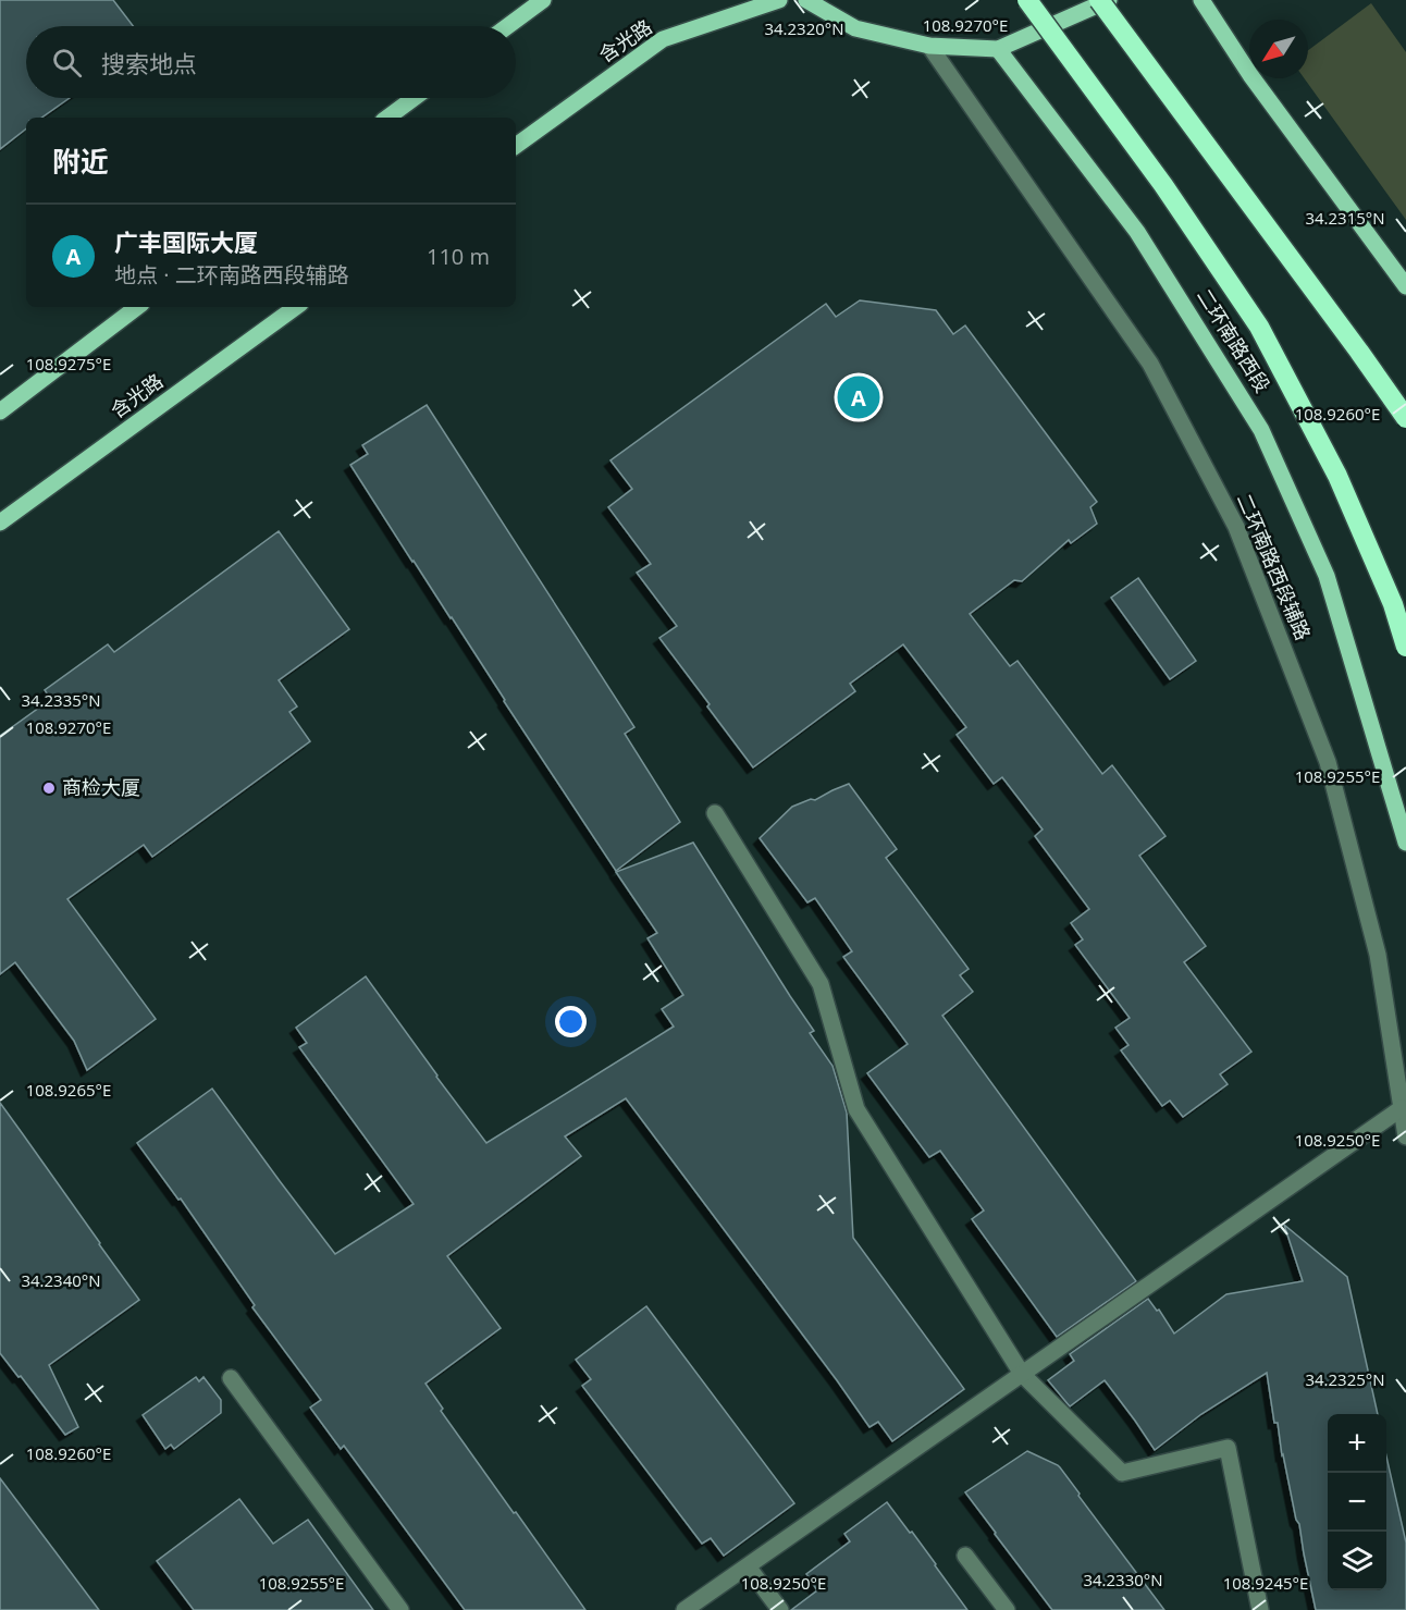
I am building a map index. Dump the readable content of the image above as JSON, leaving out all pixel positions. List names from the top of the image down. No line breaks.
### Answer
{"streets":{"highway":["二环南路西段"],"main road":["含光路"],"street":["二环南路西段辅路"]},"places":["商检大厦"],"north":"bottom left","page":{"search":"搜索地点","heading":"附近","list":[{"mark":"A","name":"广丰国际大厦","note":"地点 · 二环南路西段辅路","value":"110 m"}],"pins":"A","map_buttons":["+","−"]},"coordinates":["108.9270°E","34.2320°N","34.2315°N","108.9275°E","108.9260°E","34.2335°N","108.9255°E","108.9265°E","108.9250°E","34.2340°N","34.2325°N","34.2330°N","108.9245°E"]}
